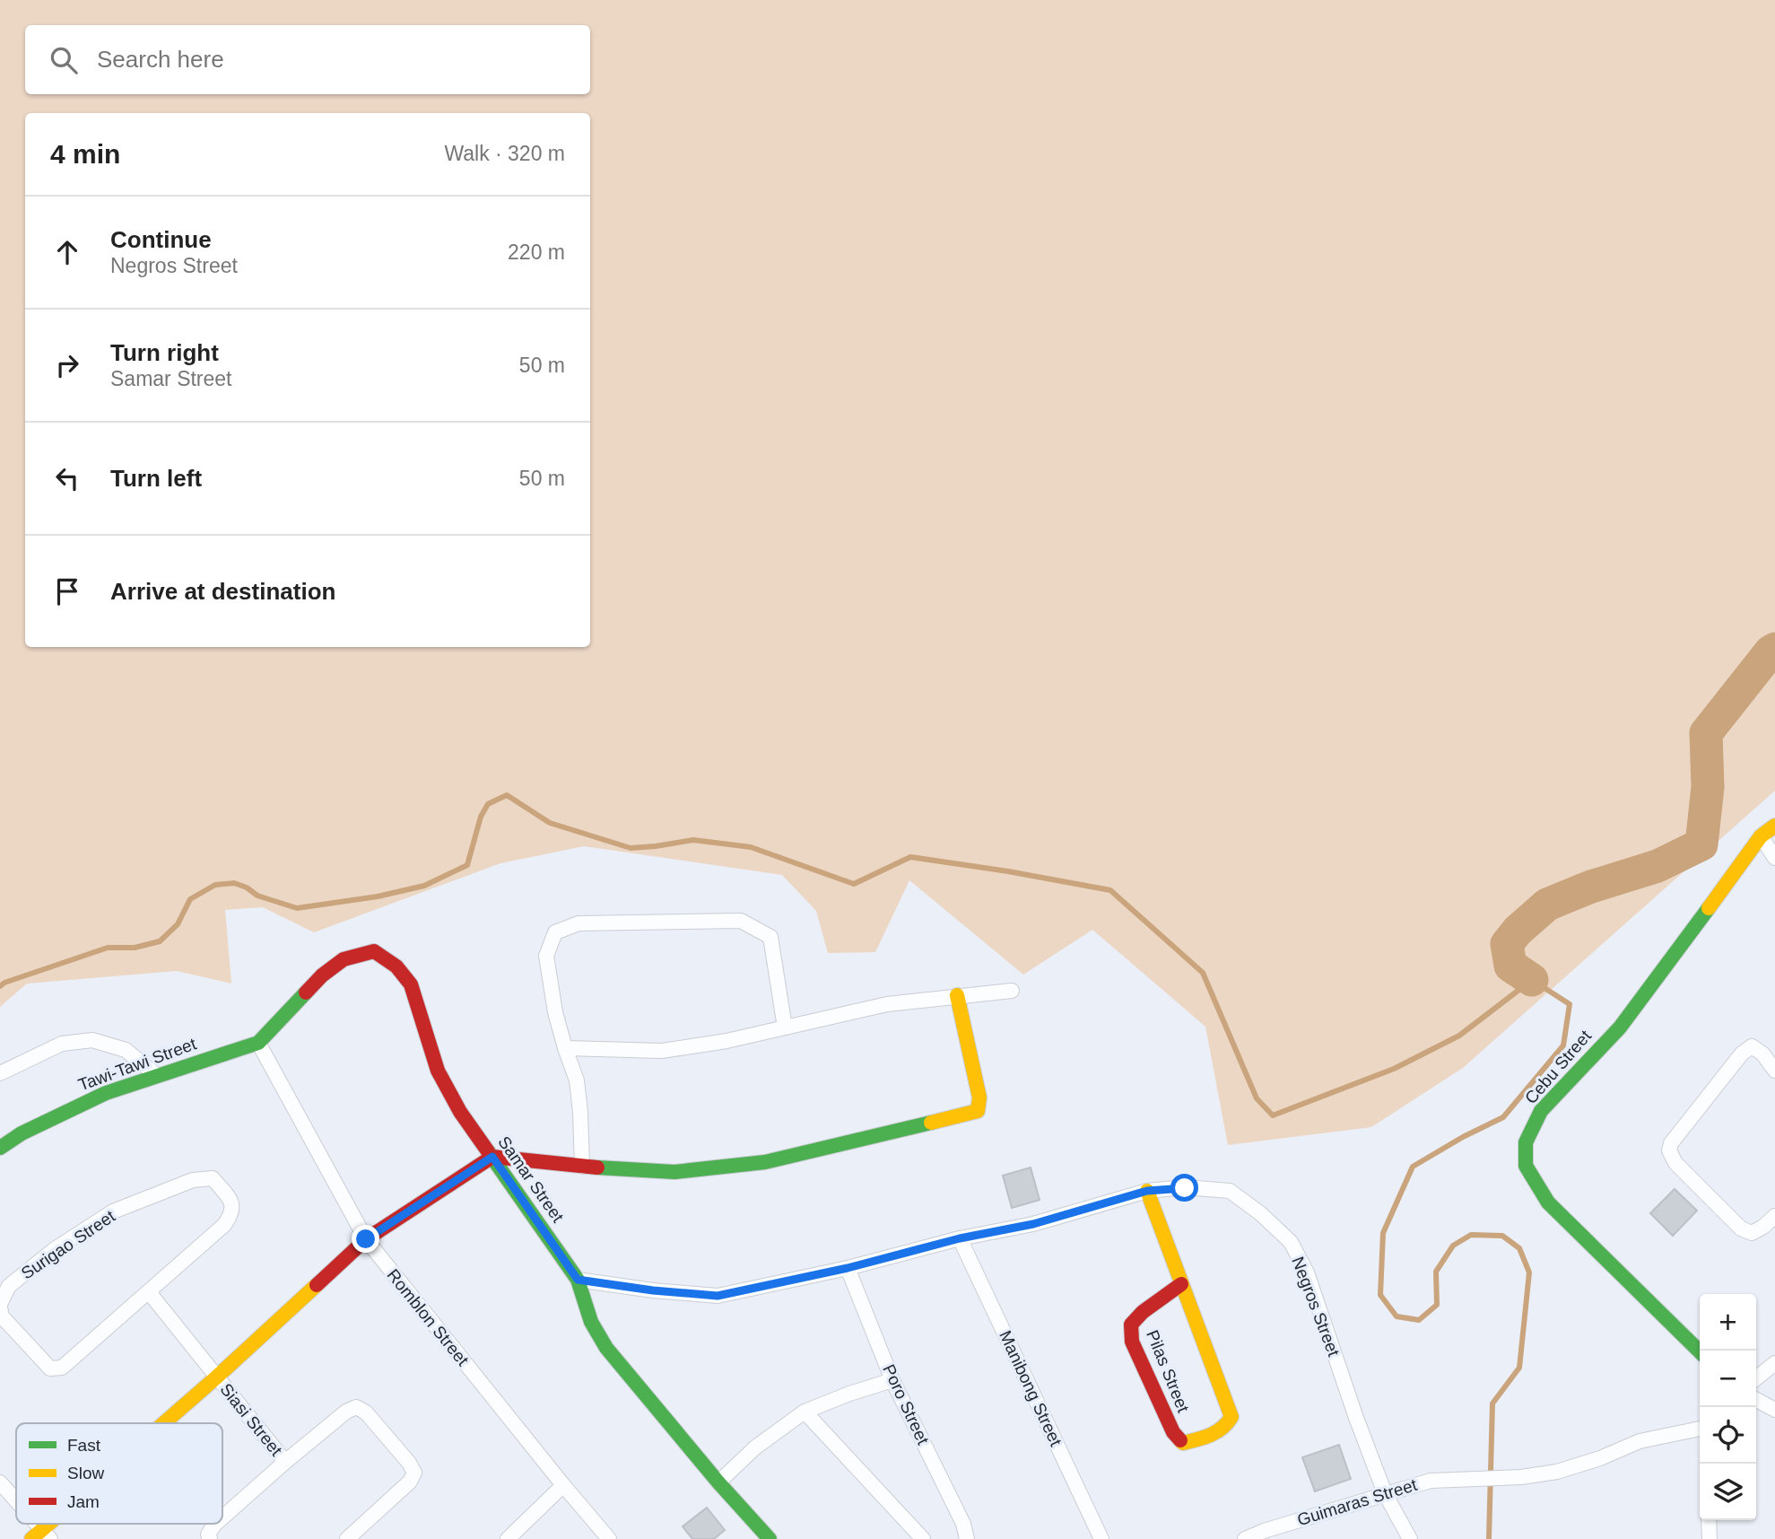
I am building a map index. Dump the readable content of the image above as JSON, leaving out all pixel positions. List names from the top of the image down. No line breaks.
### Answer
{"streets":{"street":["Tawi-Tawi Street","Cebu Street","Samar Street","Surigao Street","Negros Street","Romblon Street","Pilas Street","Manibong Street","Poro Street","Siasi Street","Guimaras Street"]},"crossings":[["Tawi-Tawi Street","Samar Street"],["Tawi-Tawi Street","Romblon Street"],["Samar Street","Negros Street"],["Samar Street","Romblon Street"],["Negros Street","Pilas Street"],["Negros Street","Manibong Street"],["Negros Street","Poro Street"],["Negros Street","Guimaras Street"]],"legend":["Fast","Slow","Jam"],"page":{"search":"Search here","heading":["4 min","Walk · 320 m"],"list":[["Continue","Negros Street","220 m"],["Turn right","Samar Street","50 m"],["Turn left","50 m"],"Arrive at destination"],"map_buttons":["+","−"]}}
